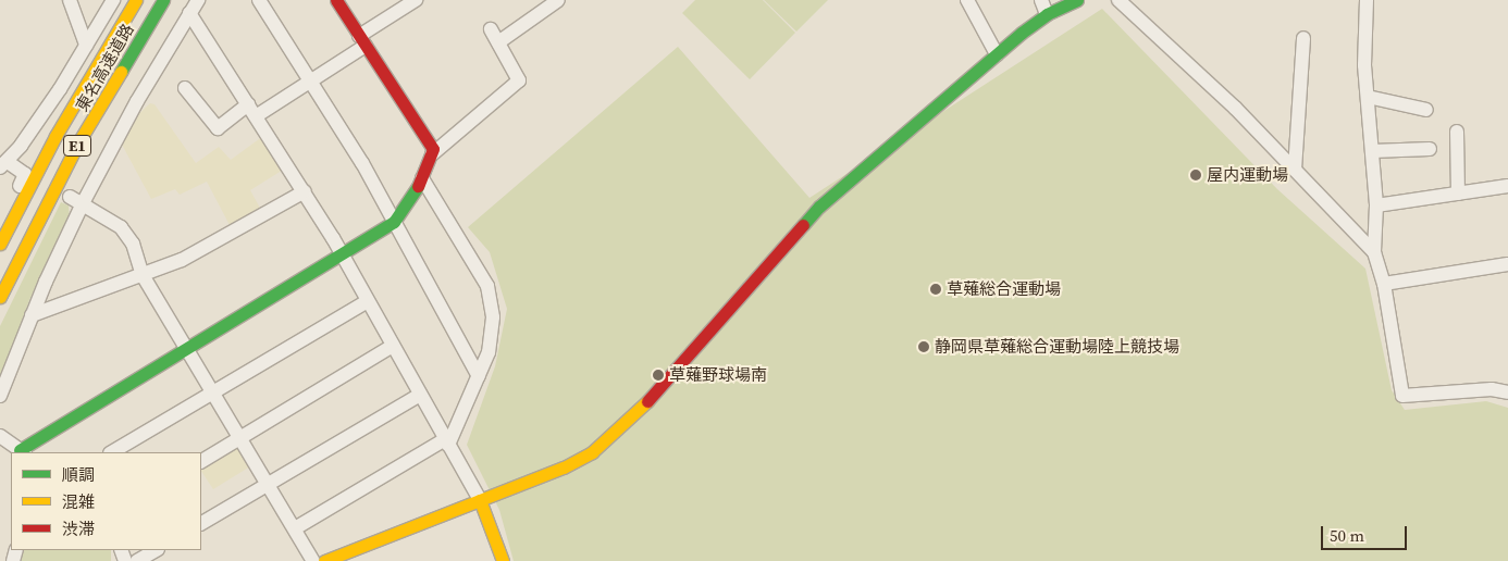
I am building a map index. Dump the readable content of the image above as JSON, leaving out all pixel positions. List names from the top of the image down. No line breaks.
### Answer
{"streets":{"main road":["東名高速道路","E1"]},"places":["屋内運動場","草薙総合運動場","静岡県草薙総合運動場陸上競技場","草薙野球場南"],"legend":["順調","混雑","渋滞"],"scale_bar":"50 m"}
